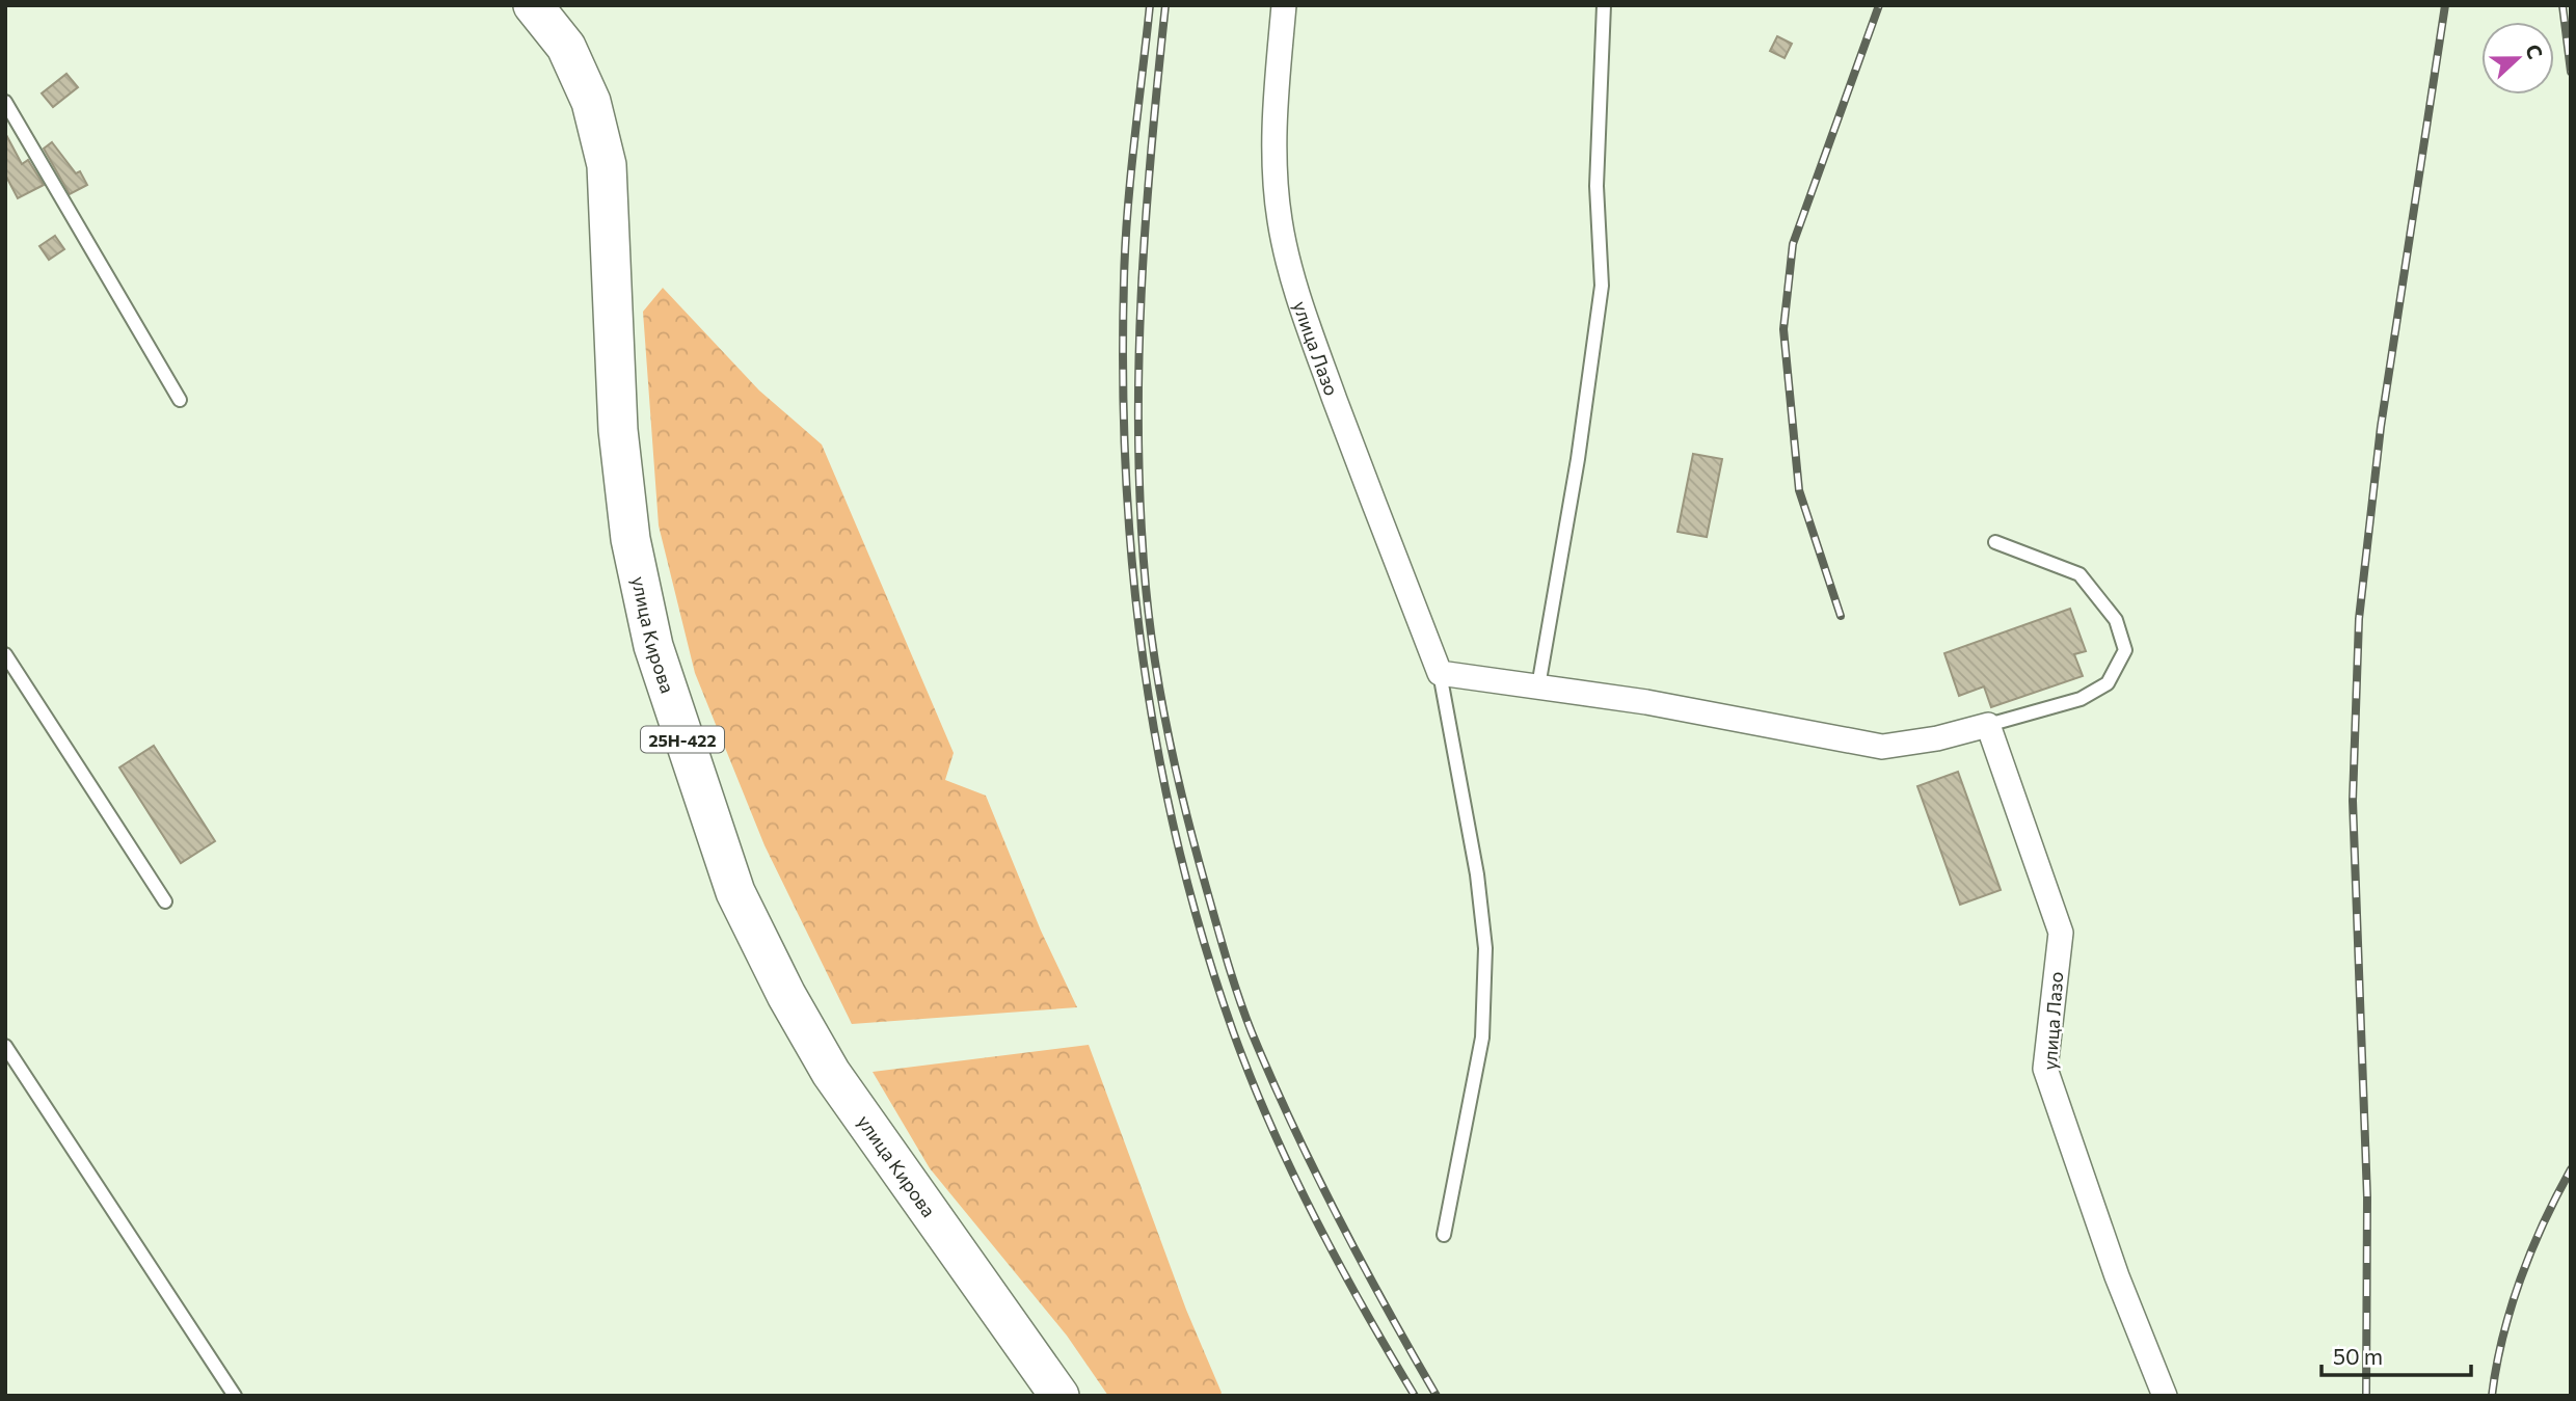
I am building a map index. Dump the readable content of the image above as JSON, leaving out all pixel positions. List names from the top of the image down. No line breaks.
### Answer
{"streets":{"main road":["улица Кирова","25Н-422"],"street":["улица Лазо"]},"scale_bar":"50 m","north":"right"}
